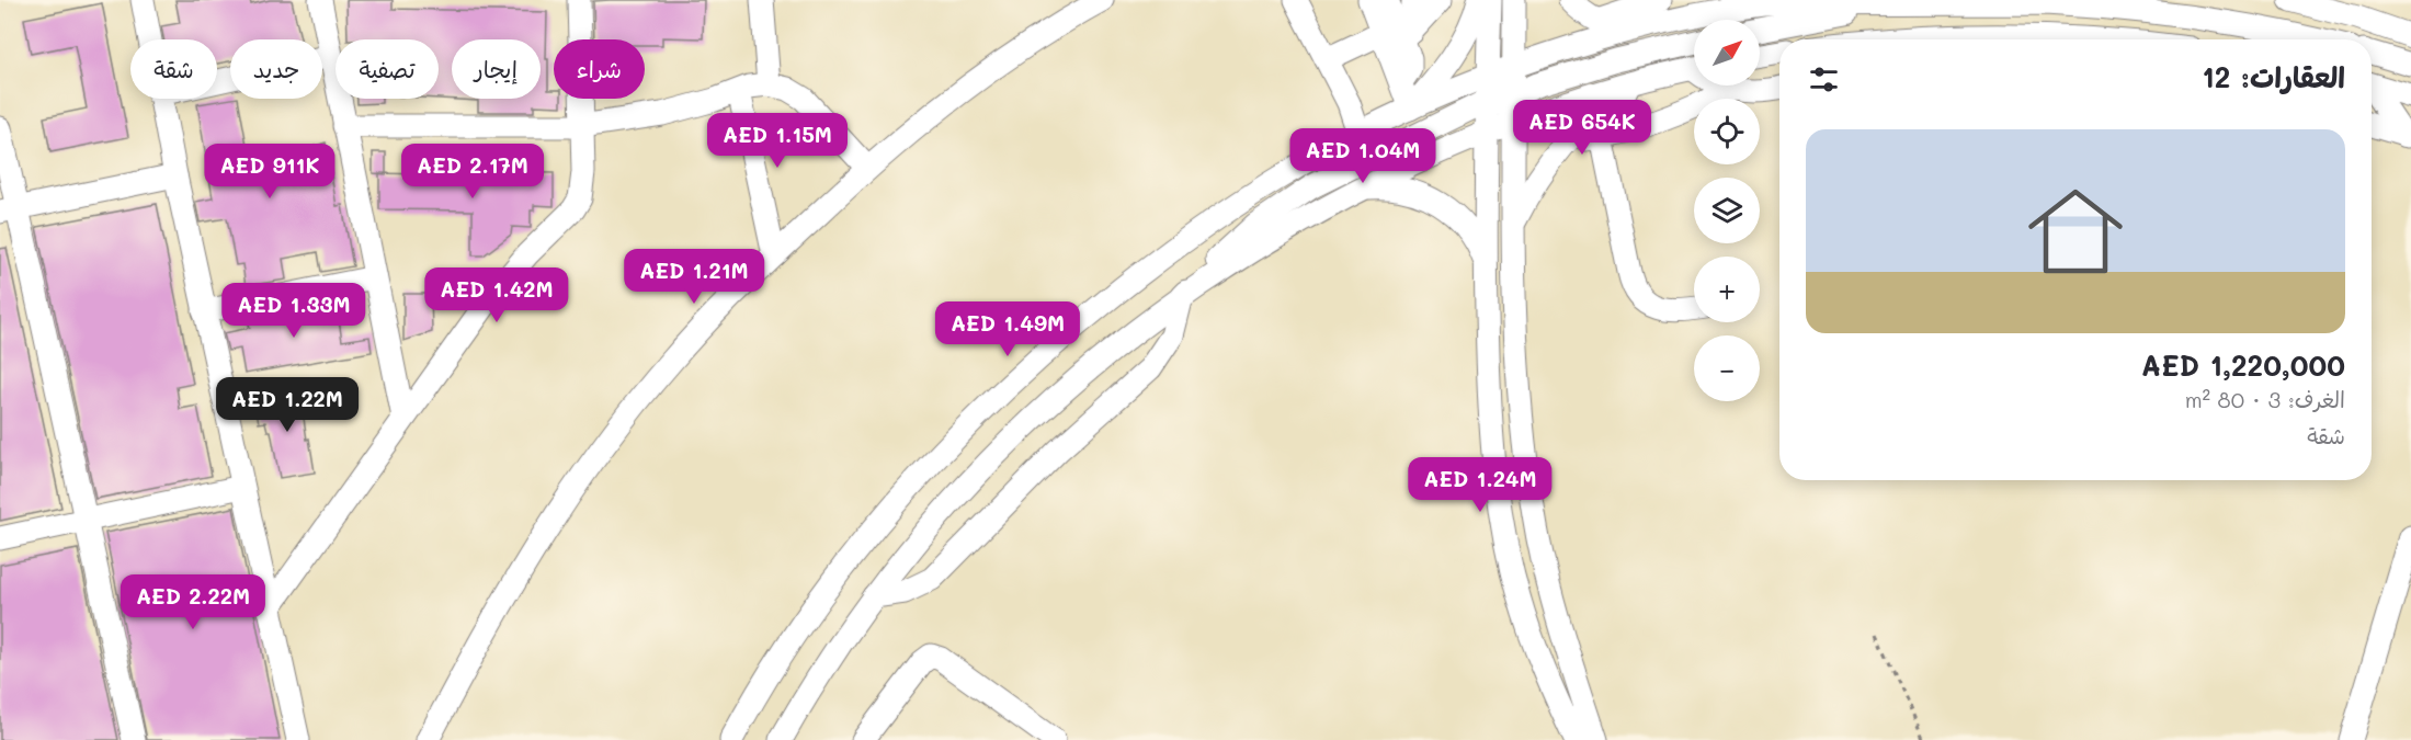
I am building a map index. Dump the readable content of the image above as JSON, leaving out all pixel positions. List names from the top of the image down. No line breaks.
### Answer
{"north":"top right","page":{"map_buttons":["+","−"],"chip":["شراء","إيجار","تصفية","جديد","شقة"],"heading":"العقارات: 12","price":["AED 654K","AED 1.15M","AED 1.04M","AED 911K","AED 2.17M","AED 1.21M","AED 1.42M","AED 1.33M","AED 1.49M","AED 1.22M","AED 1.24M","AED 2.22M"],"list":[{"name":"AED 1,220,000","note":"الغرف: 3 · 80 m² · شقة"}]}}
